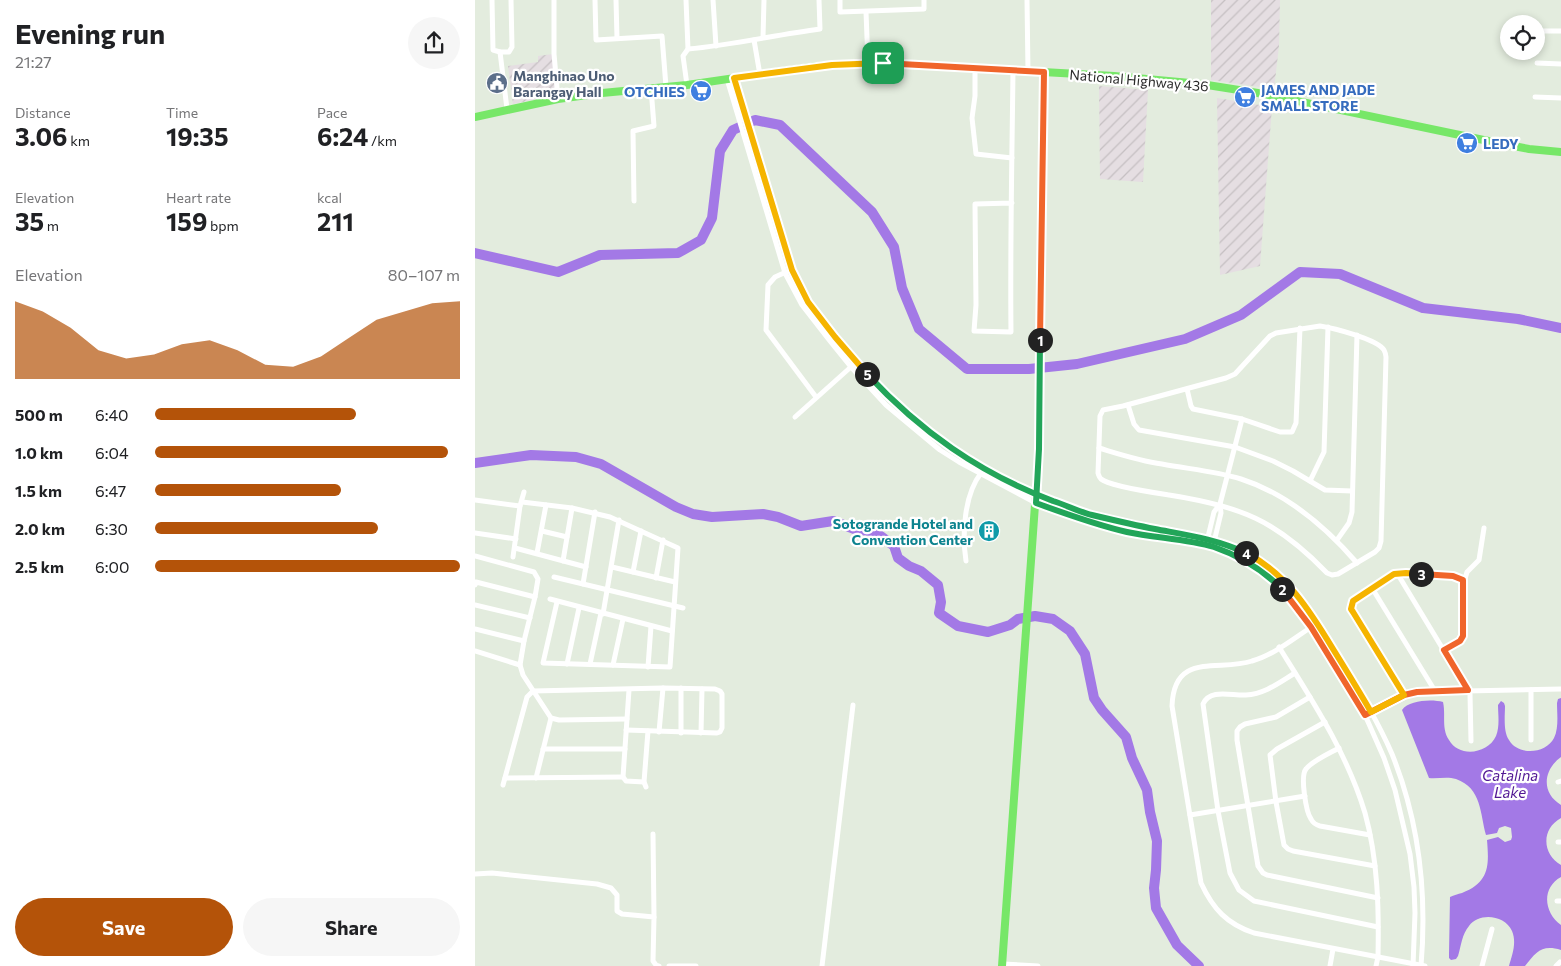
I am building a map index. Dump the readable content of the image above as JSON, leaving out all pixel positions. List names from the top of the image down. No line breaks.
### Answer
{"streets":{"main road":["National Highway 436"]},"water":["Catalina Lake"],"places":{"public building":["Manghinao Uno Barangay Hall"],"supermarket":["OTCHIES","JAMES AND JADE SMALL STORE","LEDY"],"building":["Sotogrande Hotel and Convention Center"]},"page":{"heading":["Evening run","21:27"],"stats":[["Distance","3.06 km"],["Time","19:35"],["Pace","6:24 /km"],["Elevation","35 m"],["Heart rate","159 bpm"],["kcal","211"]],"chart":["Elevation","80–107 m"],"pins":["1","5","4","3","2"],"list":[{"name":"500 m","note":"6:40"},{"name":"1.0 km","note":"6:04"},{"name":"1.5 km","note":"6:47"},{"name":"2.0 km","note":"6:30"},{"name":"2.5 km","note":"6:00"}],"buttons":["Save","Share"]}}
